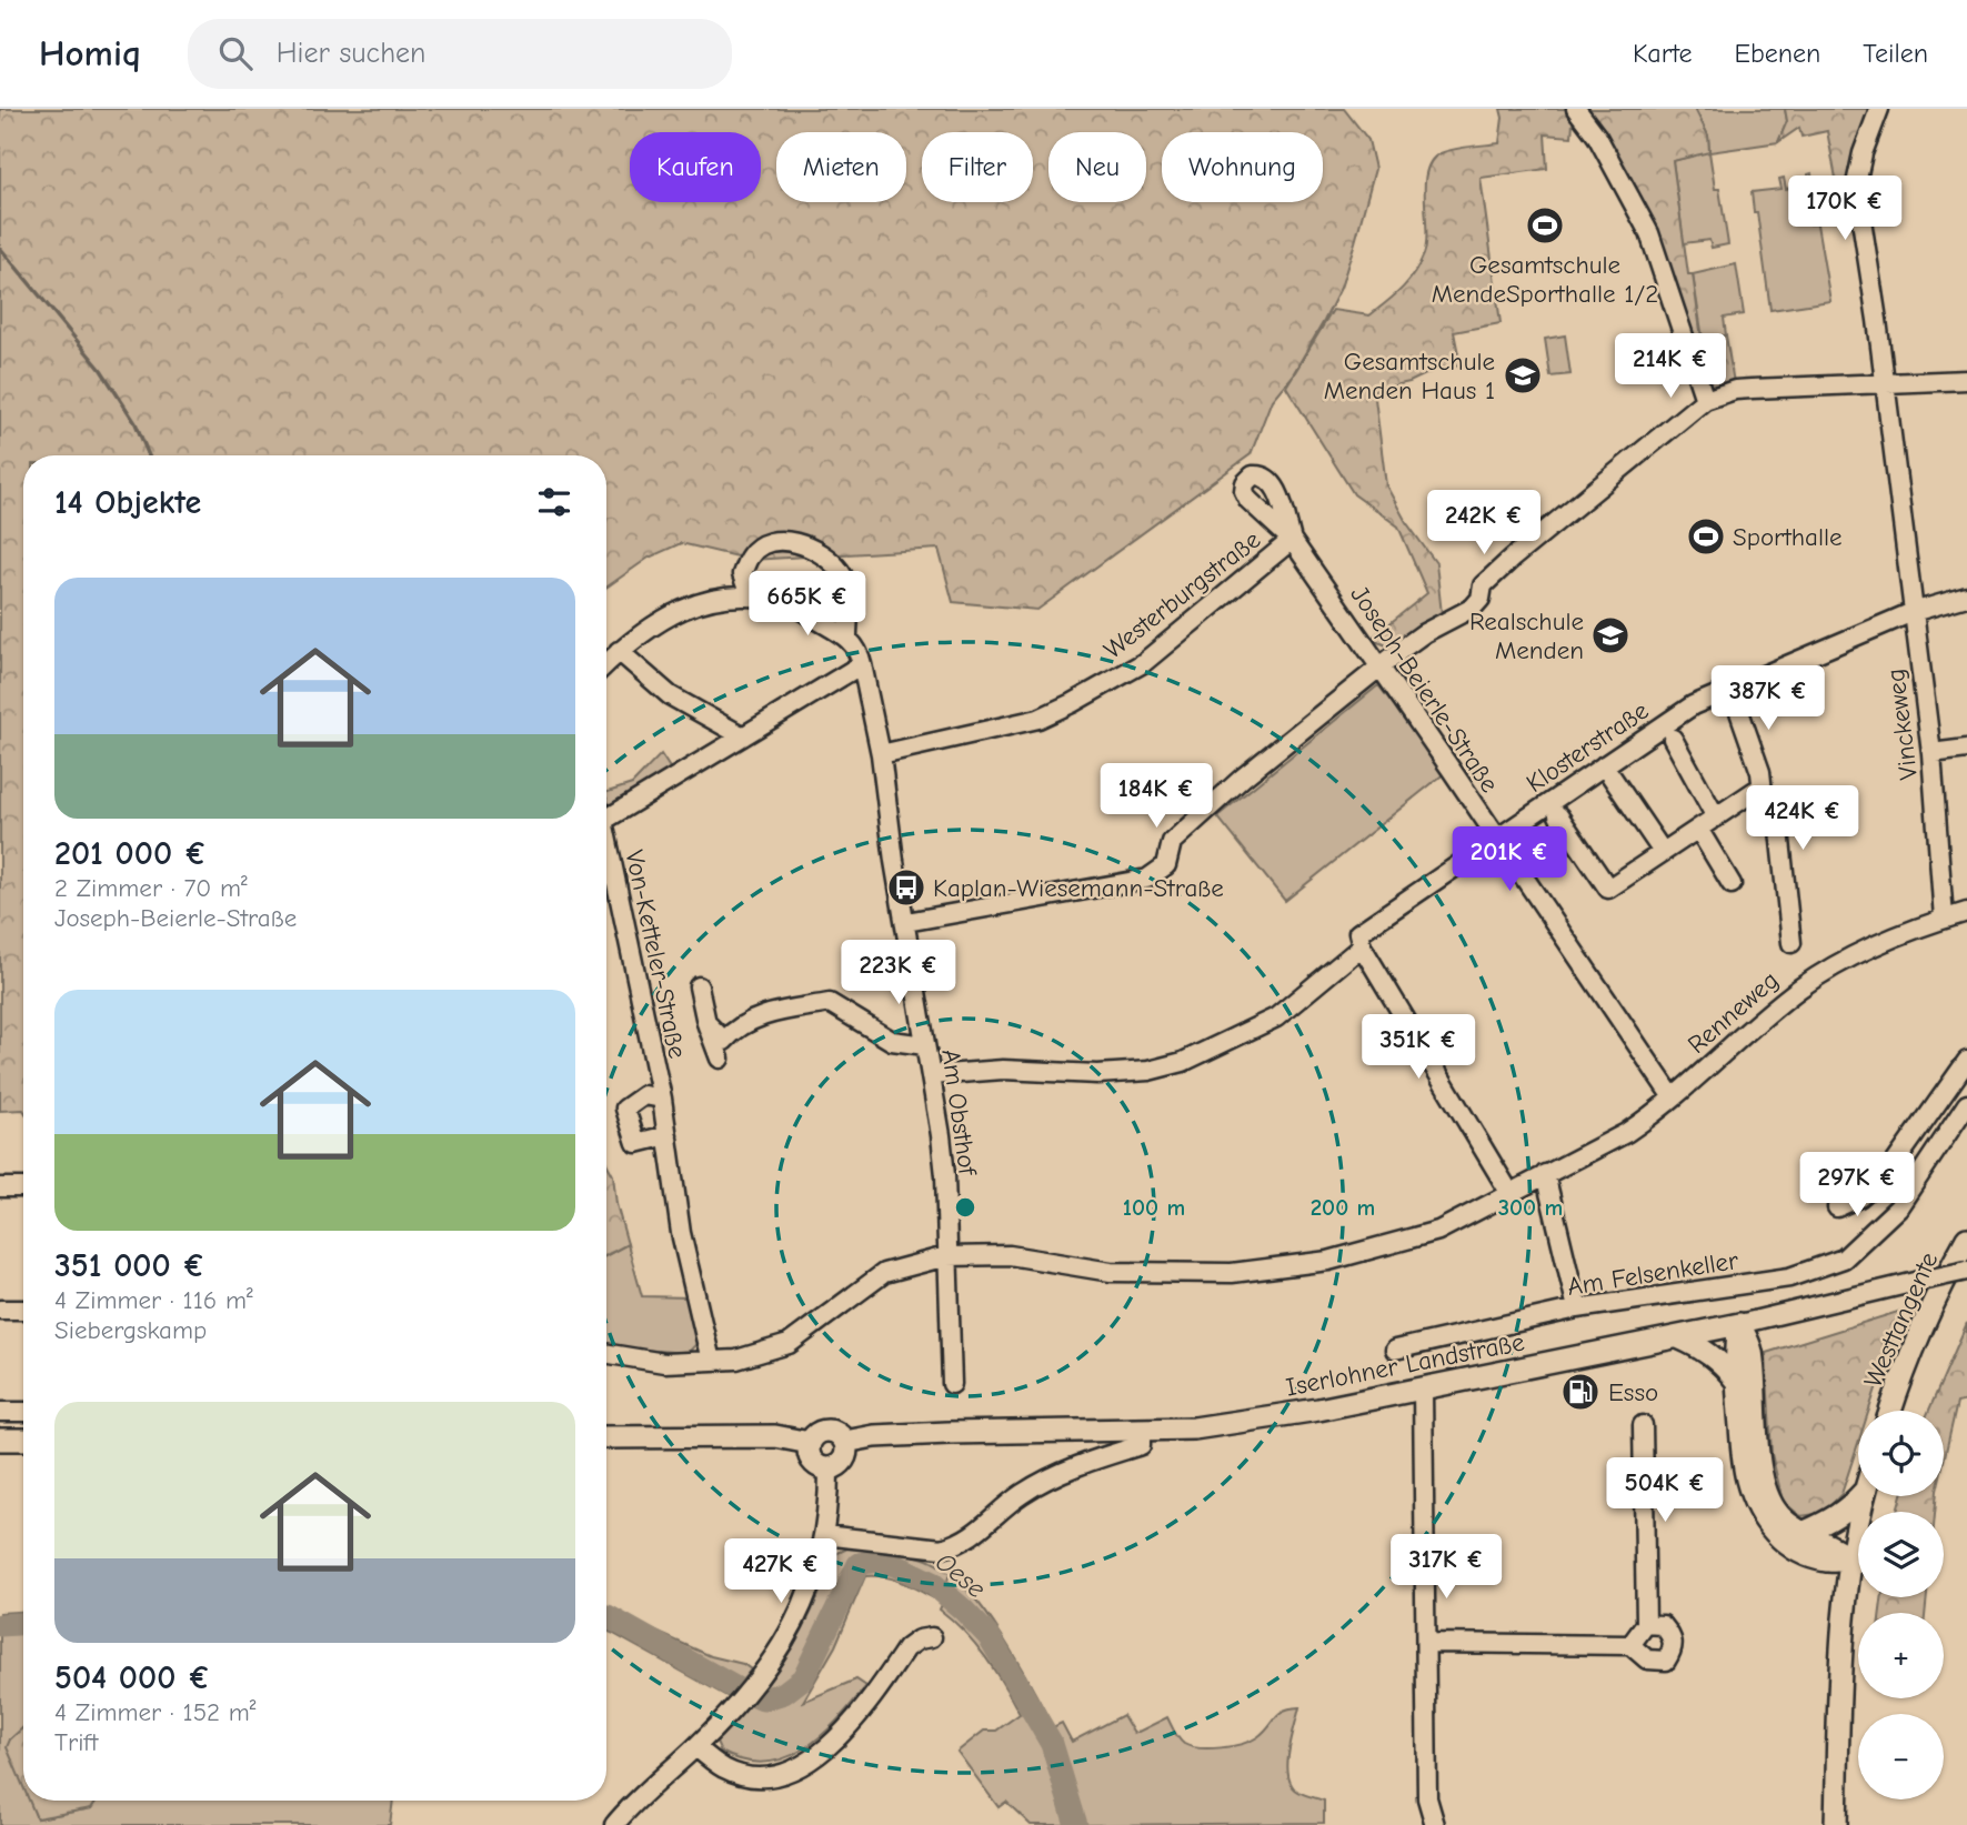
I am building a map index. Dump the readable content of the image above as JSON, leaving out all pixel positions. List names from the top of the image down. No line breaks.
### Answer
{"streets":{"main road":["Westtangente","Iserlohner Landstraße"],"street":["Westerburgstraße","Joseph-Beierle-Straße","Vinckeweg","Klosterstraße","Von-Ketteler-Straße","Renneweg","Am Obsthof","Am Felsenkeller"]},"crossings":[["Westerburgstraße","Joseph-Beierle-Straße"],["Westerburgstraße","Am Obsthof"],["Joseph-Beierle-Straße","Klosterstraße"],["Joseph-Beierle-Straße","Renneweg"],["Vinckeweg","Klosterstraße"],["Vinckeweg","Renneweg"],["Von-Ketteler-Straße","Renneweg"],["Renneweg","Am Obsthof"]],"water":["Oese"],"places":{"sports":["Gesamtschule MendeSporthalle 1/2","Sporthalle"],"school or university":["Gesamtschule Menden Haus 1","Realschule Menden"],"bus stop":["Kaplan-Wiesemann-Straße"],"fuel station":["Esso"]},"page":{"header":"Homiq","search":"Hier suchen","nav":["Karte","Ebenen","Teilen"],"chip":["Kaufen","Mieten","Filter","Neu","Wohnung"],"price":["170K €","214K €","242K €","665K €","387K €","184K €","424K €","201K €","223K €","351K €","297K €","504K €","317K €","427K €"],"heading":"14 Objekte","list":[{"name":"201 000 €","note":"2 Zimmer · 70 m² · Joseph-Beierle-Straße"},{"name":"351 000 €","note":"4 Zimmer · 116 m² · Siebergskamp"},{"name":"504 000 €","note":"4 Zimmer · 152 m² · Trift"}],"map_buttons":["+","−"]},"rings":["100 m","200 m","300 m"]}
